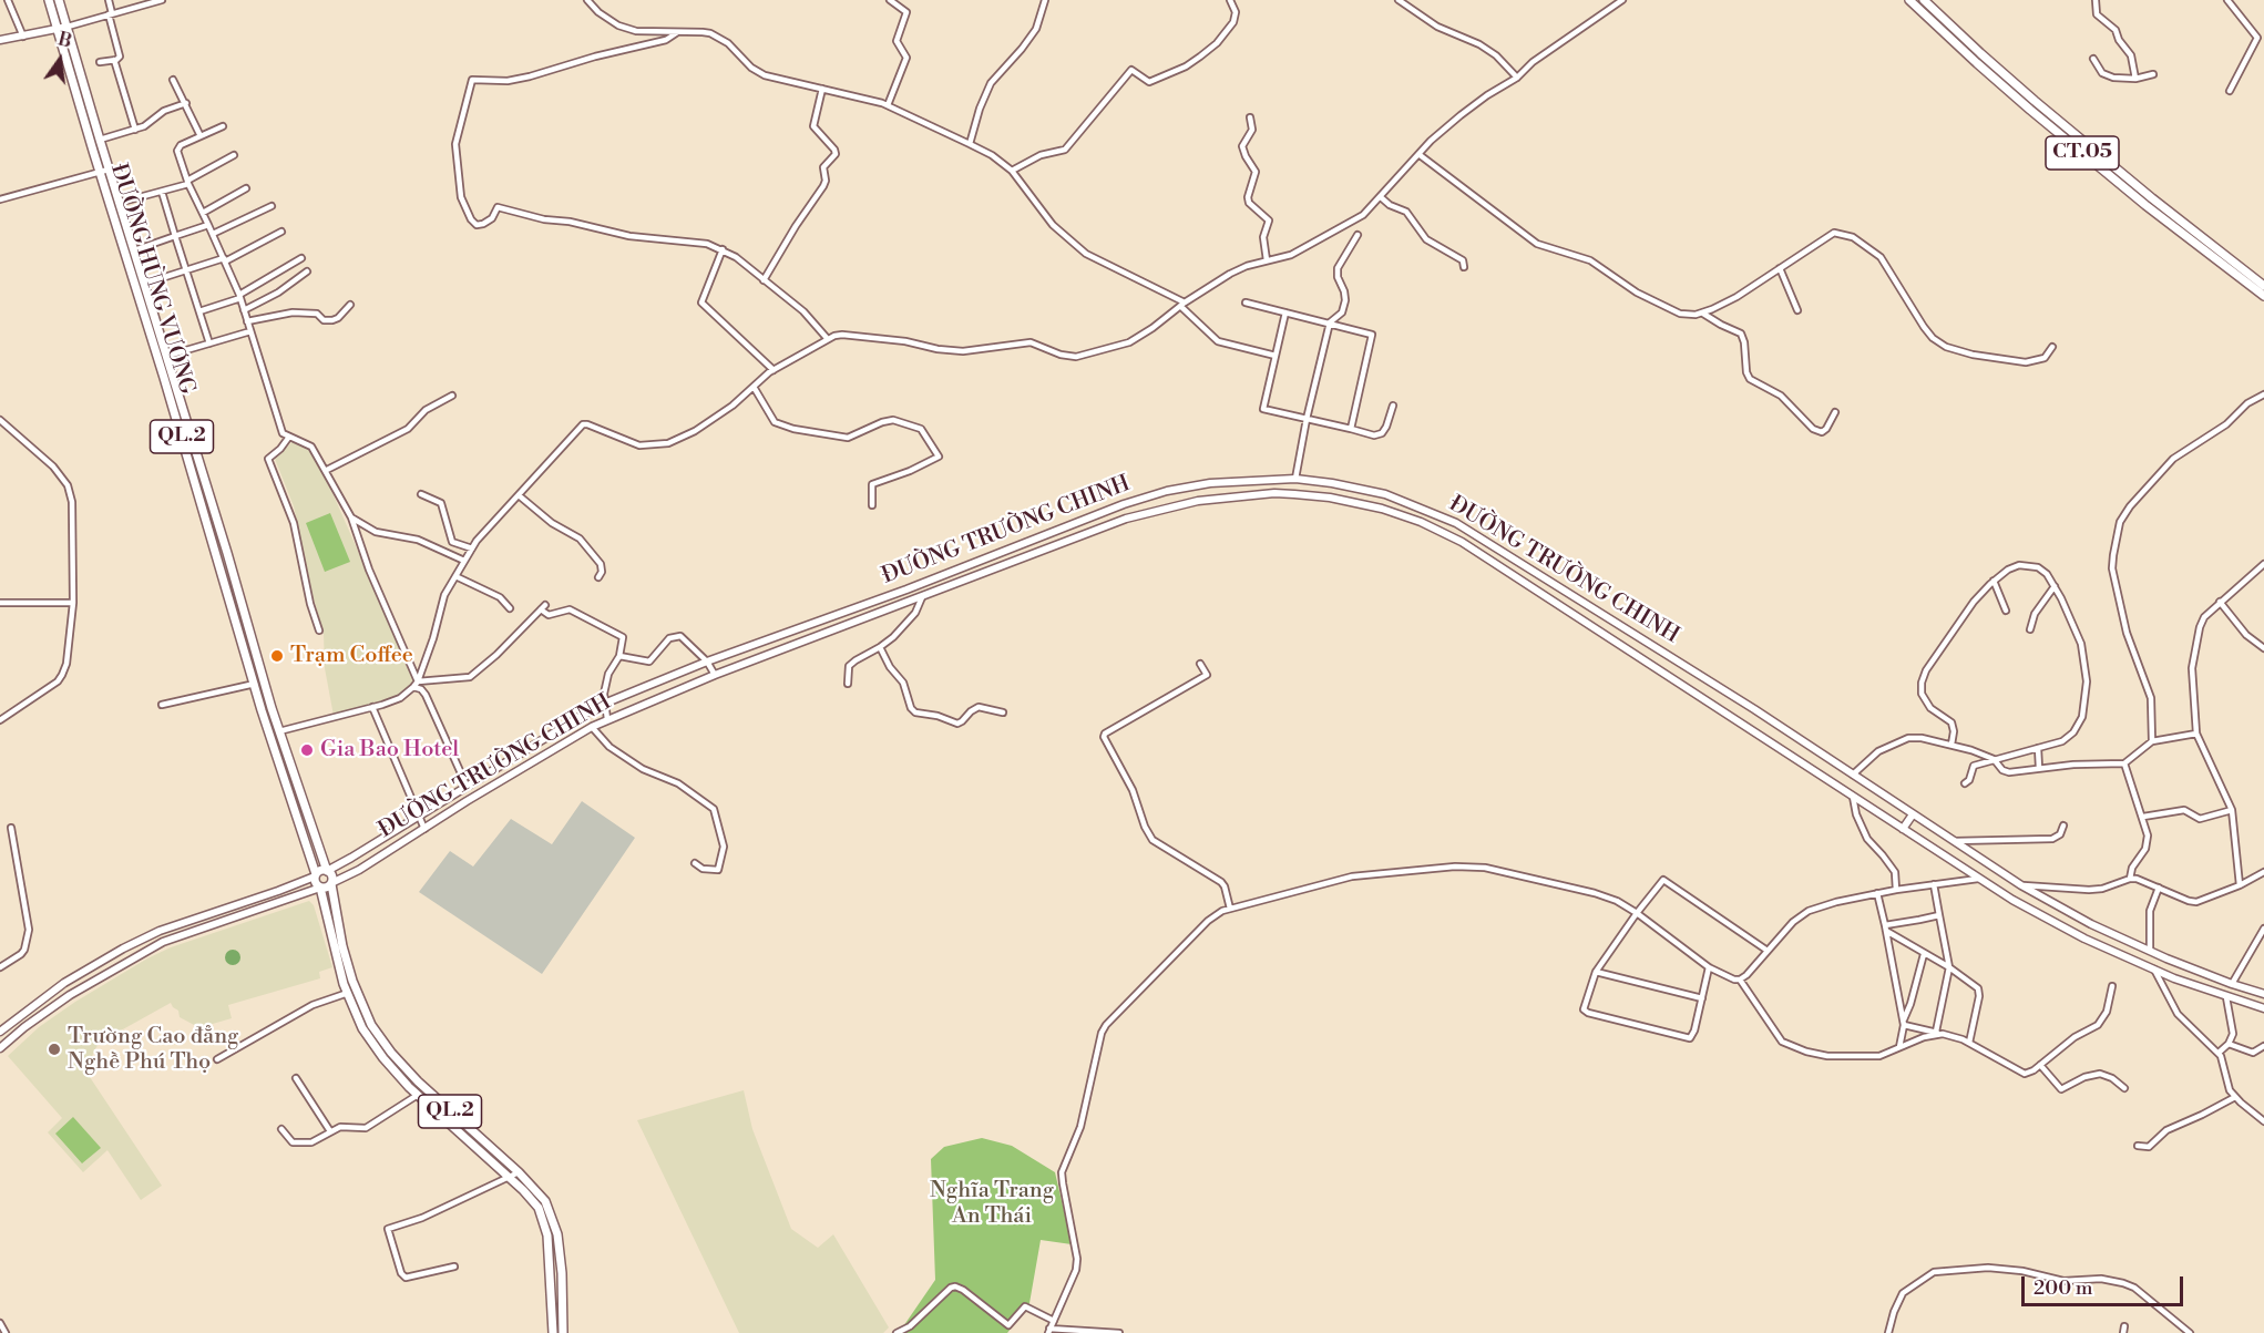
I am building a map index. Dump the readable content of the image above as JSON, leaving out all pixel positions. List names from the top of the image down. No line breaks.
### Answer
{"streets":{"highway":["CT.05","ĐƯỜNG HÙNG VƯƠNG","QL.2"],"main road":["ĐƯỜNG TRƯỜNG CHINH"]},"crossings":[["ĐƯỜNG HÙNG VƯƠNG","QL.2"],["ĐƯỜNG HÙNG VƯƠNG","ĐƯỜNG TRƯỜNG CHINH"],["QL.2","ĐƯỜNG TRƯỜNG CHINH"]],"parks":["Nghĩa Trang An Thái"],"places":["Trạm Coffee","Gia Bao Hotel","Trường Cao đẳng Nghề Phú Thọ"],"scale_bar":"200 m","north":"top"}
